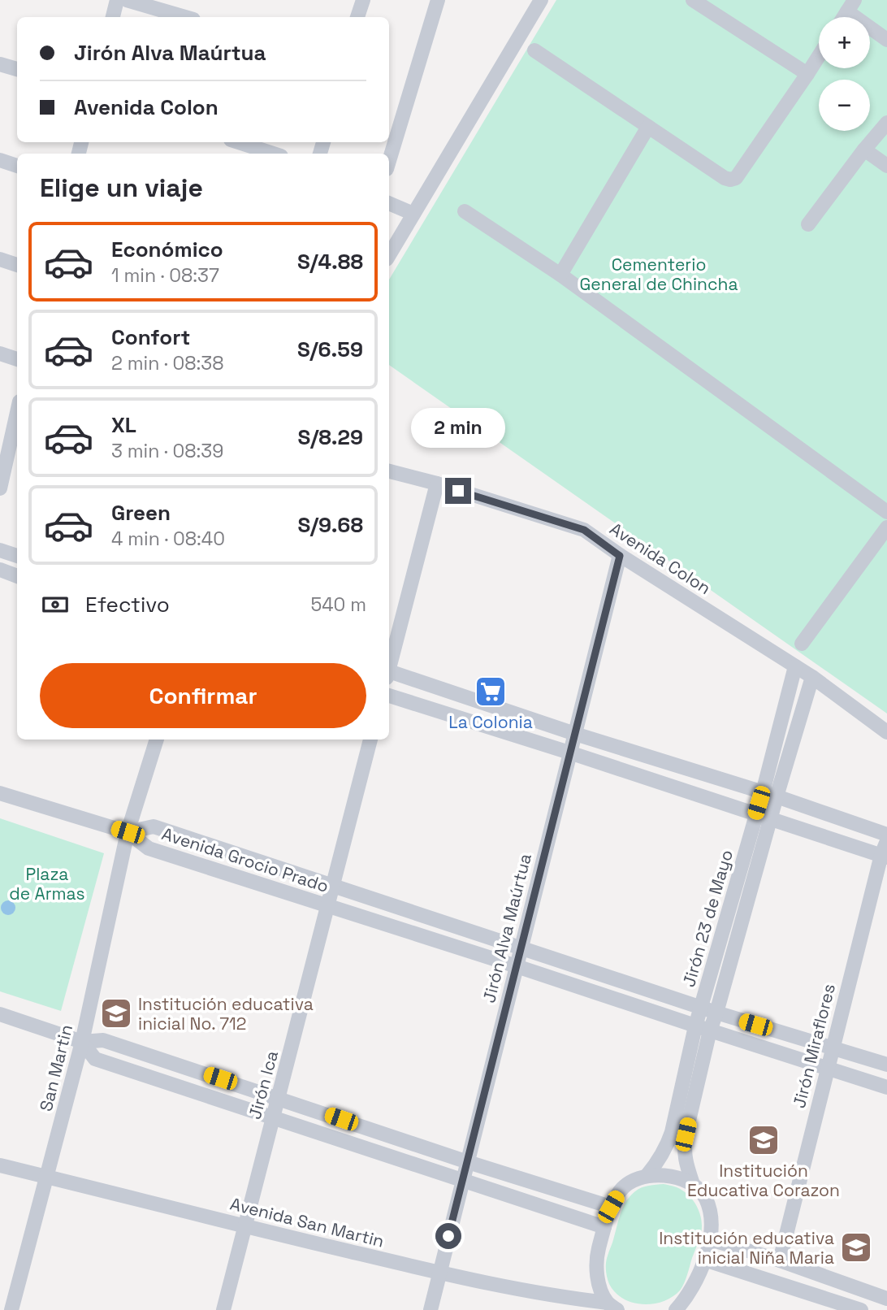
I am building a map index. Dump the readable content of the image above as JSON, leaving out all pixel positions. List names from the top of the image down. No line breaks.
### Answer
{"streets":{"street":["Avenida Colon","Avenida Grocio Prado","Jirón 23 de Mayo","Jirón Alva Maúrtua","Jirón Miraflores","San Martin","Jirón Ica","Avenida San Martin"]},"crossings":[["Avenida Colon","Jirón 23 de Mayo"],["Avenida Colon","Jirón Alva Maúrtua"],["Avenida Grocio Prado","Jirón 23 de Mayo"],["Avenida Grocio Prado","Jirón Alva Maúrtua"],["Avenida Grocio Prado","Jirón Miraflores"],["Avenida Grocio Prado","San Martin"],["Avenida Grocio Prado","Jirón Ica"],["Jirón Alva Maúrtua","Avenida San Martin"],["San Martin","Avenida San Martin"],["Jirón Ica","Avenida San Martin"]],"parks":["Cementerio General de Chincha","Plaza de Armas"],"places":{"supermarket":["La Colonia"],"school or university":["Institución educativa inicial No. 712","Institución Educativa Corazon","Institución educativa inicial Niña Maria"]},"page":{"map_buttons":["+","−"],"banner":["Jirón Alva Maúrtua","Avenida Colon"],"heading":"Elige un viaje","list":[{"name":"Económico","note":"1 min · 08:37","value":"S/4.88"},{"name":"Confort","note":"2 min · 08:38","value":"S/6.59"},{"name":"XL","note":"3 min · 08:39","value":"S/8.29"},{"name":"Green","note":"4 min · 08:40","value":"S/9.68"}],"bubble":"2 min","pay":["Efectivo","540 m"],"buttons":"Confirmar"}}
